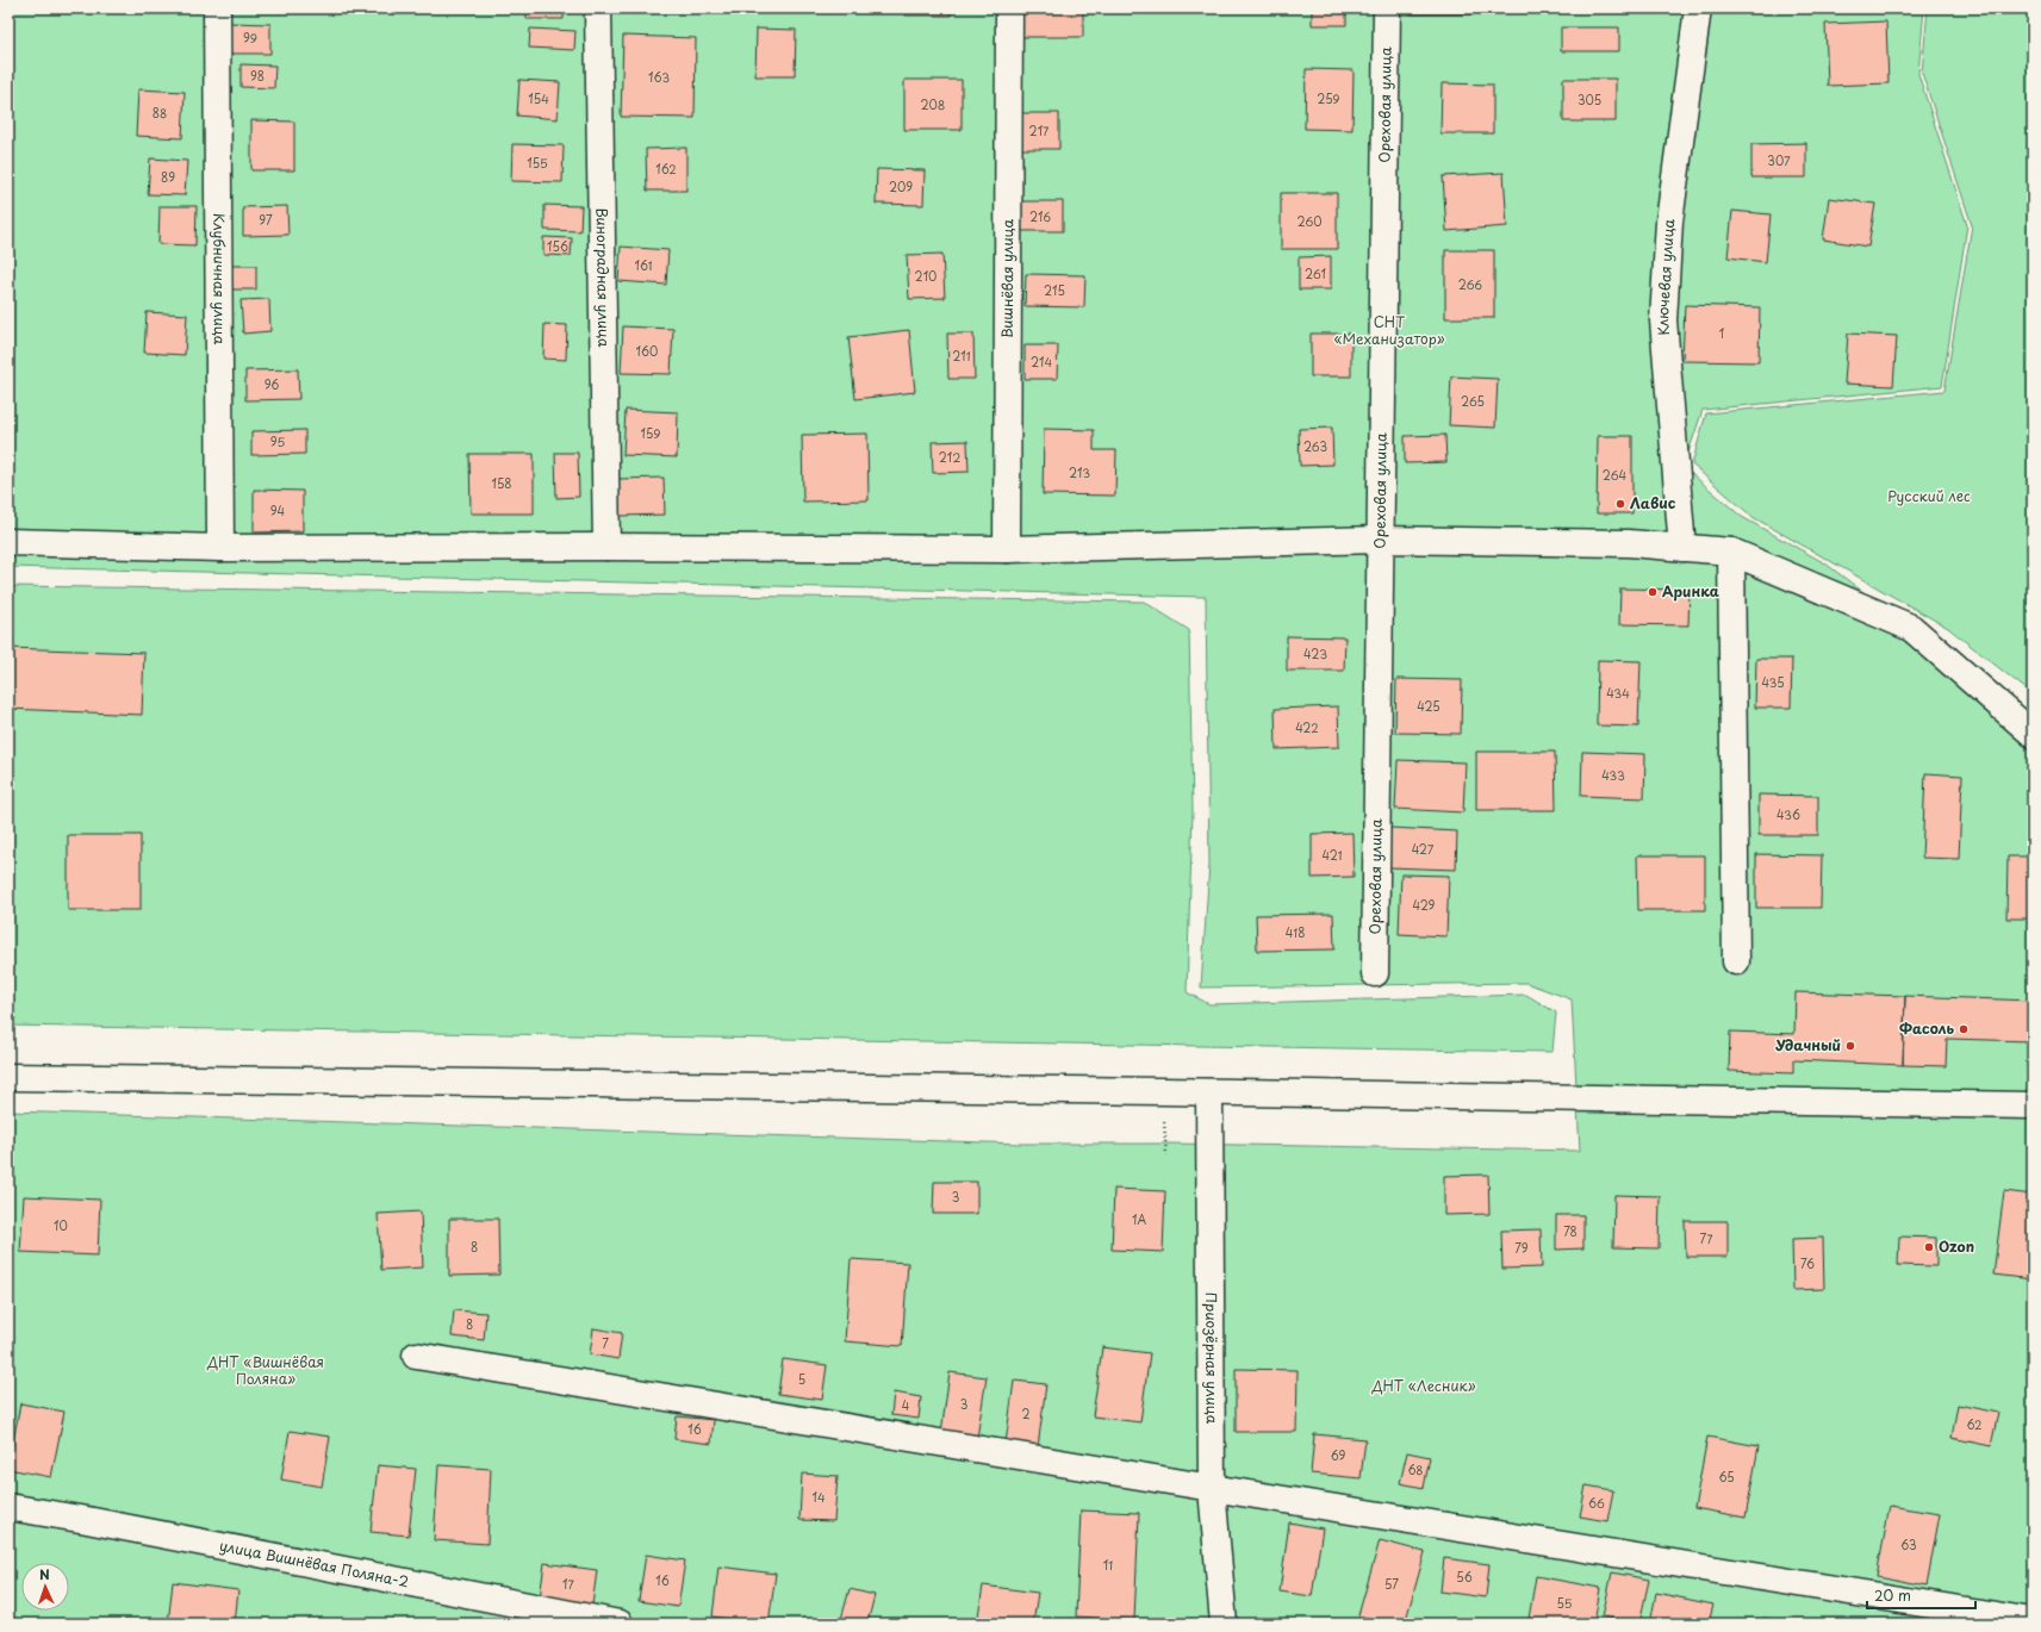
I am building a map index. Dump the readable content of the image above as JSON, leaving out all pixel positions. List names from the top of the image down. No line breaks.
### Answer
{"streets":{"street":["Ореховая улица","Виноградная улица","Ключевая улица","Клубничная улица","Вишнёвая улица","Приозёрная улица","улица Вишнёвая Поляна-2"]},"parks":["СНТ «Механизатор»","Русский лес","ДНТ «Вишнёвая Поляна»","ДНТ «Лесник»"],"places":["Лавис","Аринка","Фасоль","Удачный","Ozon"],"house_numbers":["99","98","163","154","259","305","208","88","217","307","155","162","89","209","216","97","260","156","161","261","210","266","215","1","160","211","214","96","265","159","95","263","212","213","264","158","94","423","435","434","425","422","433","436","427","421","429","418","3","1А","10","78","77","8","79","76","8","7","5","3","4","2","62","16","69","68","65","14","66","63","11","56","16","17","57","55"],"scale_bar":"20 m","north":"top"}
